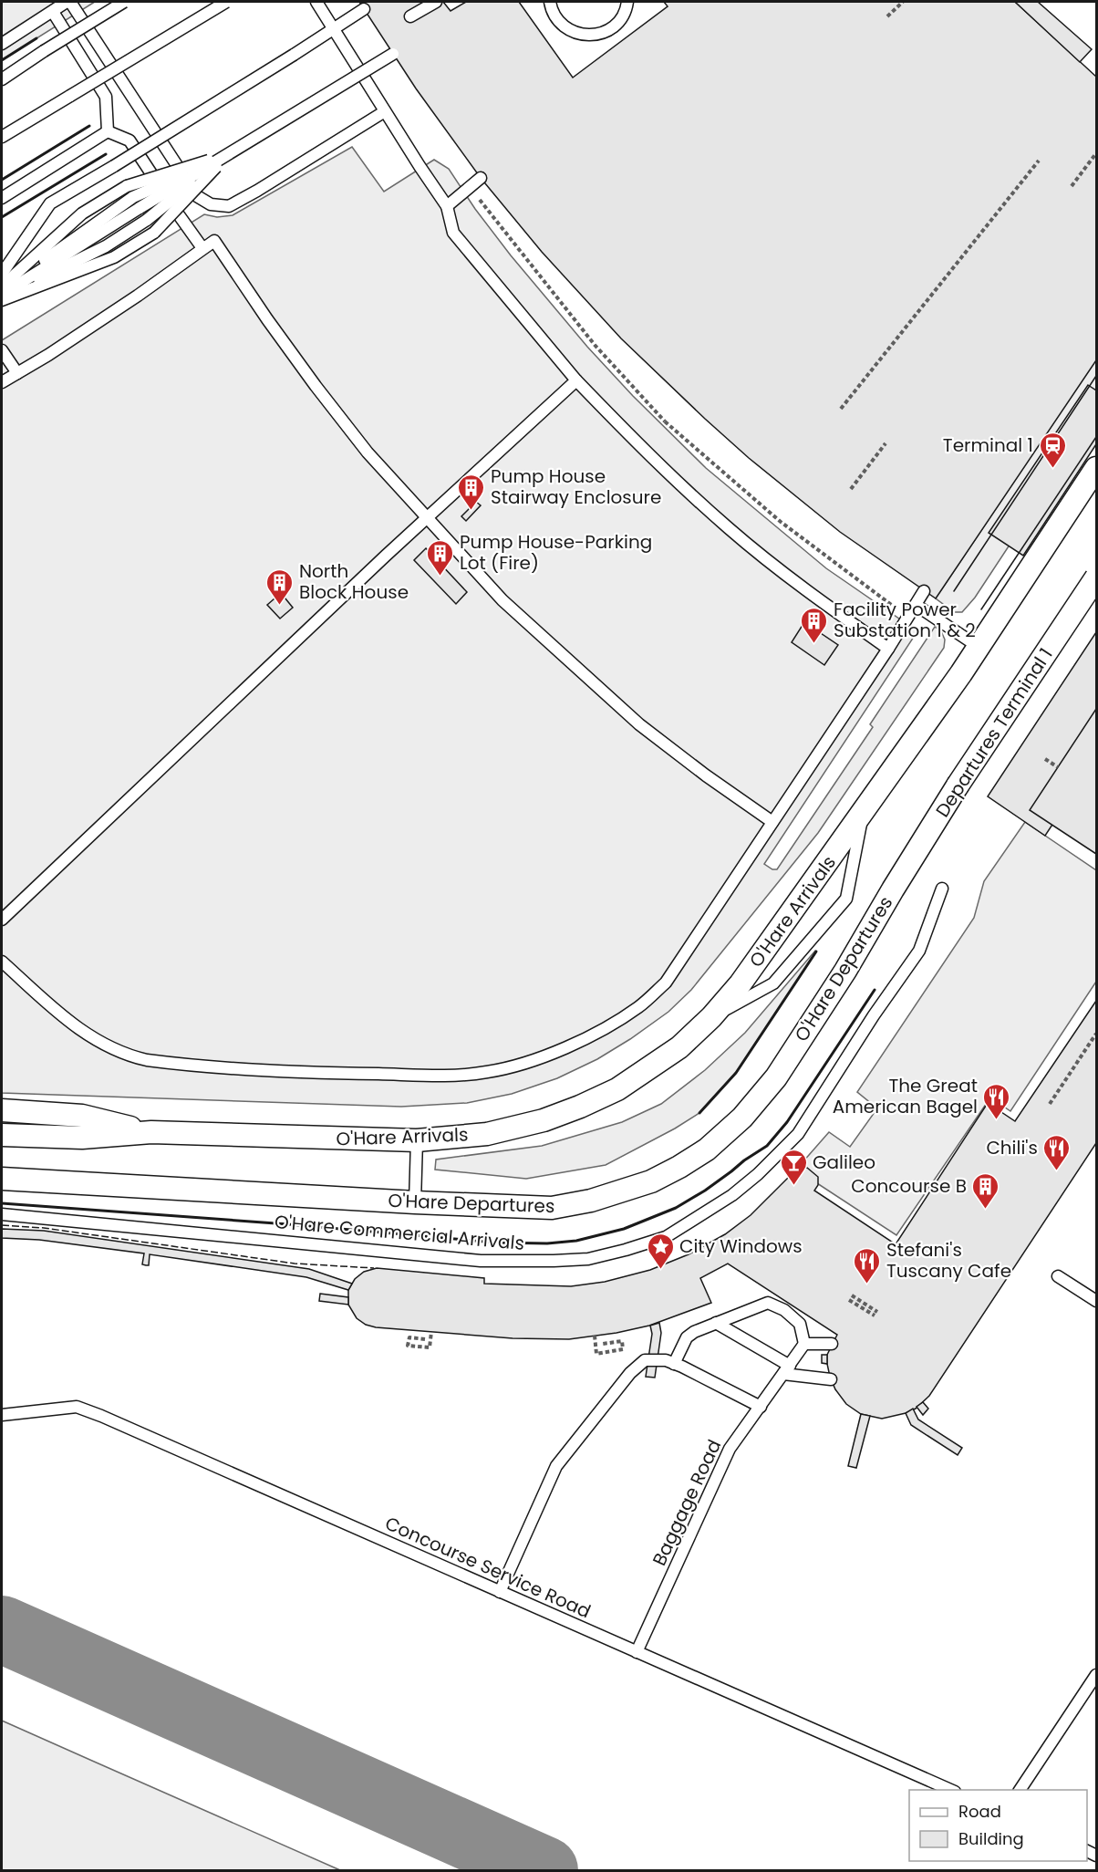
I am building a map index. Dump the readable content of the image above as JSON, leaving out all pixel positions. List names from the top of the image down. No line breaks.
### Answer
{"streets":{"street":["Departures Terminal 1","O'Hare Arrivals","O'Hare Departures"],"lane":["O'Hare Commercial Arrivals","Baggage Road","Concourse Service Road"]},"crossings":[["Departures Terminal 1","O'Hare Departures"],["Baggage Road","Concourse Service Road"]],"places":{"station":["Terminal 1"],"building":["Pump House Stairway Enclosure","Pump House-Parking Lot (Fire)","North Block House","Facility Power Substation 1 & 2","Concourse B"],"restaurant":["The Great American Bagel","Chili's","Stefani's Tuscany Cafe"],"bar":["Galileo"],"place":["City Windows"]},"legend":["Road","Building"]}
